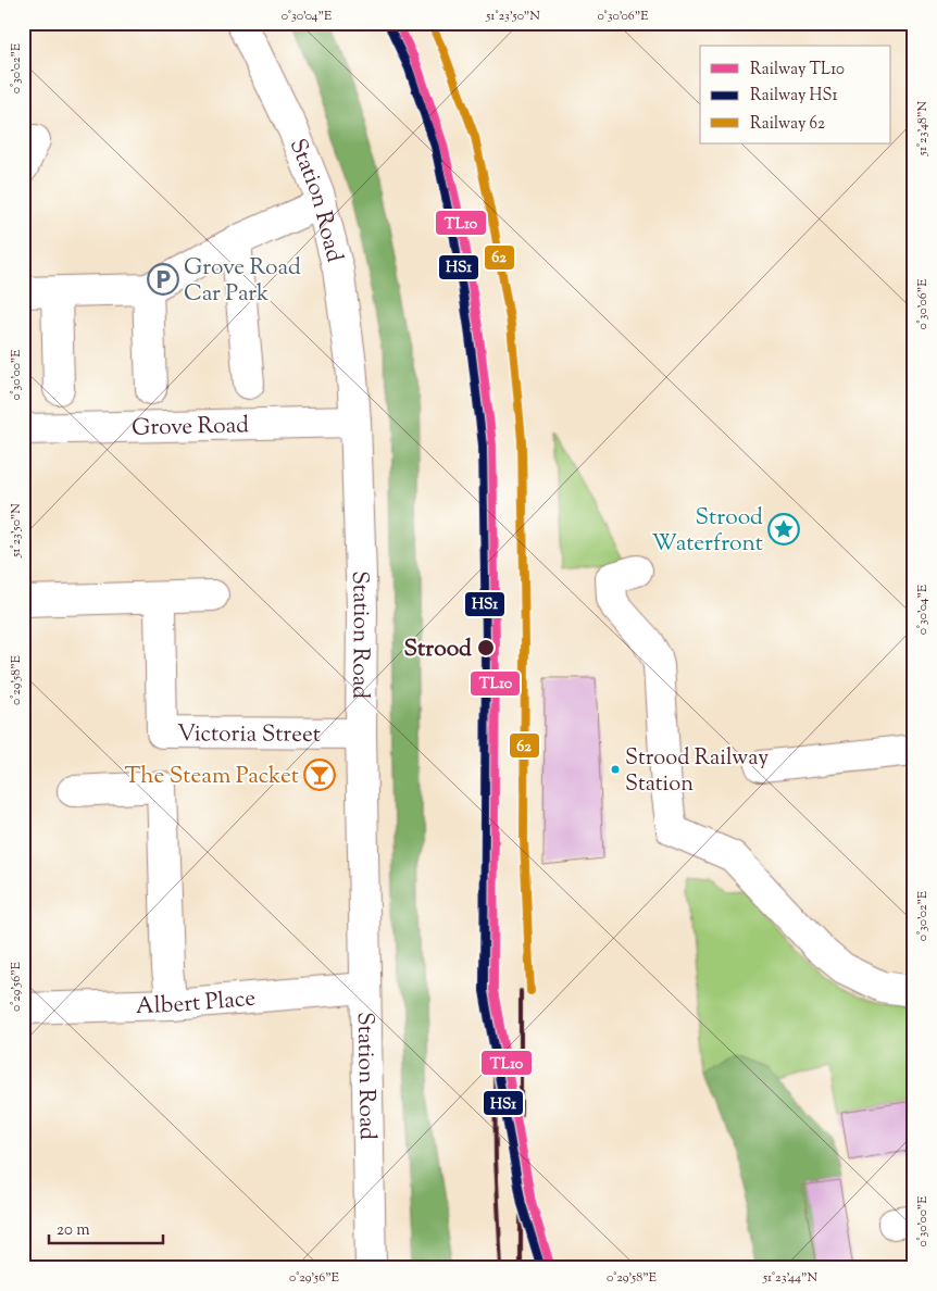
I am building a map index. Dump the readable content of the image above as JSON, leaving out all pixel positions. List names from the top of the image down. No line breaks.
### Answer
{"streets":{"main road":["Station Road","Grove Road","Victoria Street","Albert Place"]},"crossings":[["Station Road","Grove Road"],["Station Road","Victoria Street"],["Station Road","Albert Place"]],"places":{"parking":["Grove Road Car Park"],"place":["Strood Waterfront"],"other":["Strood","Strood Railway Station"],"bar":["The Steam Packet"]},"lines":["rail line TL10","rail line 62","rail line HS1"],"legend":["Railway TL10","Railway HS1","Railway 62"],"scale_bar":"20 m","coordinates":["0°30'04\"E","51°23'50\"N","0°30'06\"E","0°30'02\"E","51°23'48\"N","0°30'00\"E","0°29'58\"E","0°29'56\"E","51°23'44\"N"]}
